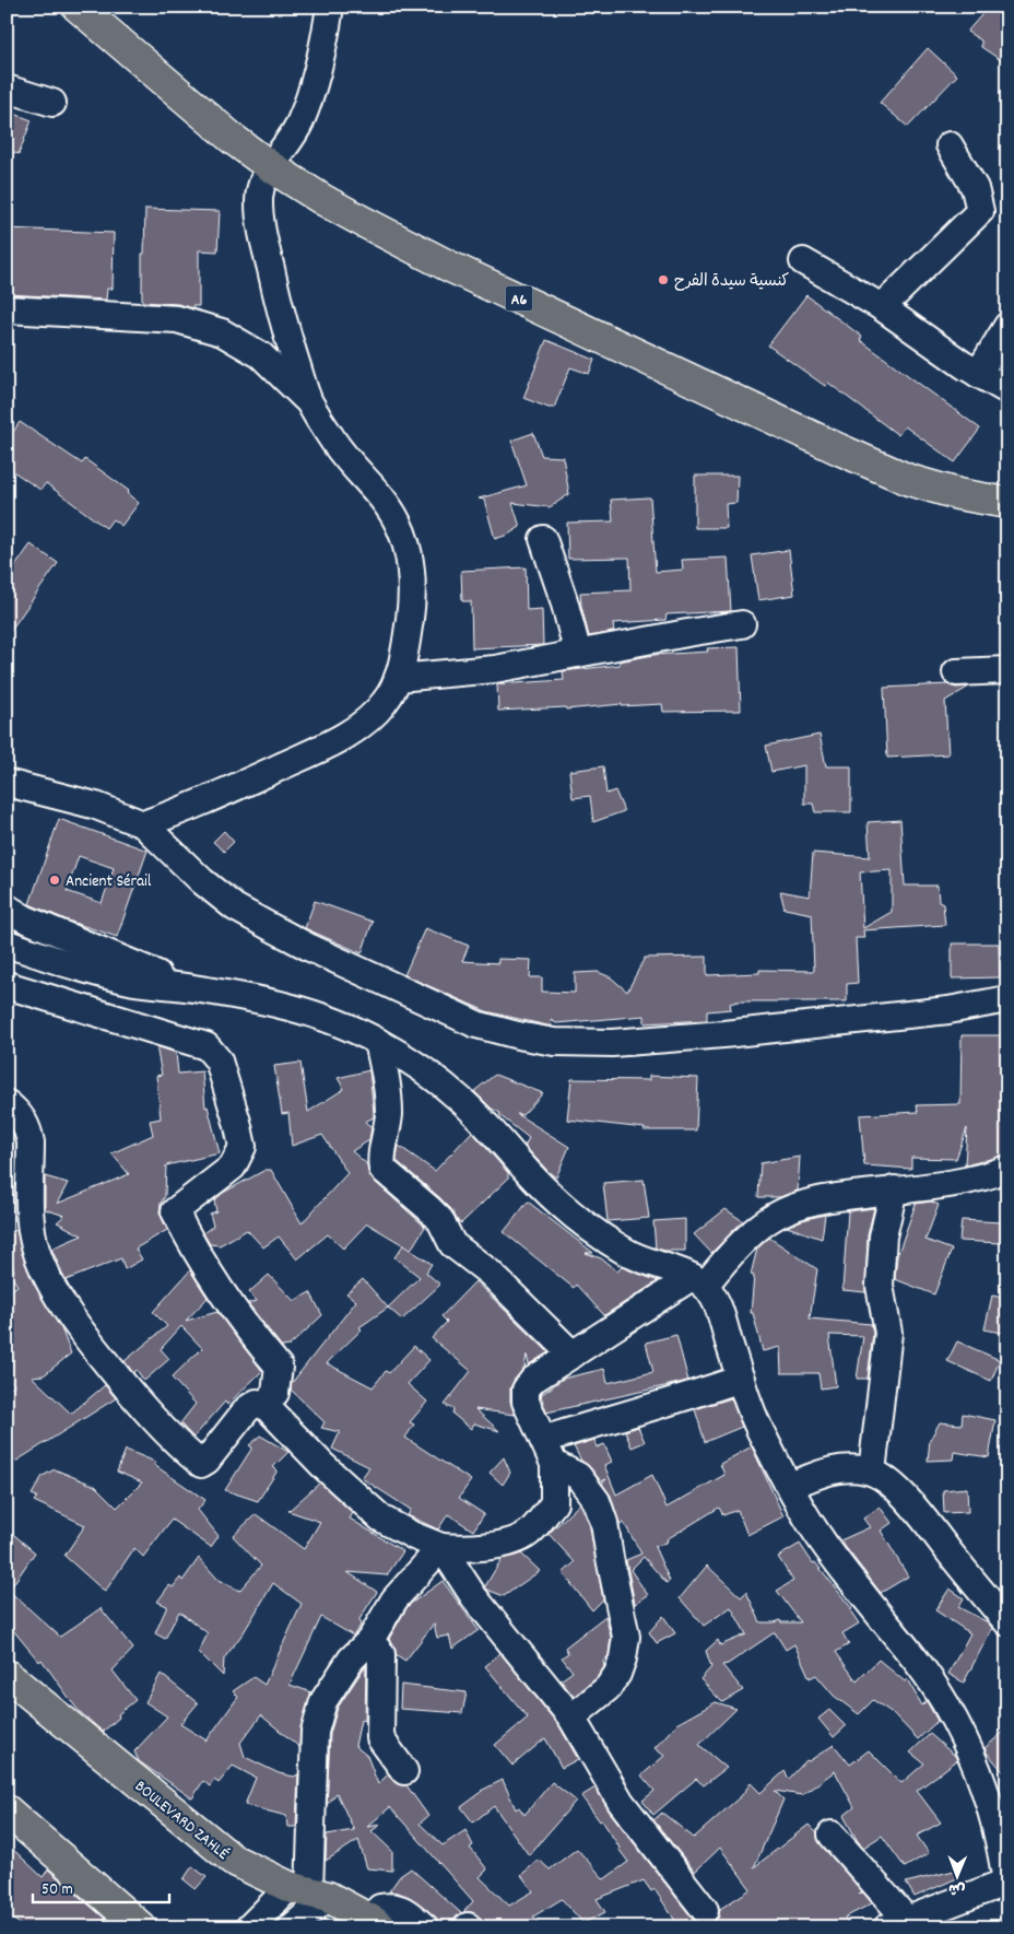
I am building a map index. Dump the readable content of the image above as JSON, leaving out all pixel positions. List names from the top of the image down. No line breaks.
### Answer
{"streets":{"main road":["A6","BOULEVARD ZAHLÉ"]},"places":["كنسية سيدة الفرح","Ancient Sérail"],"scale_bar":"50 m","north":"bottom"}
